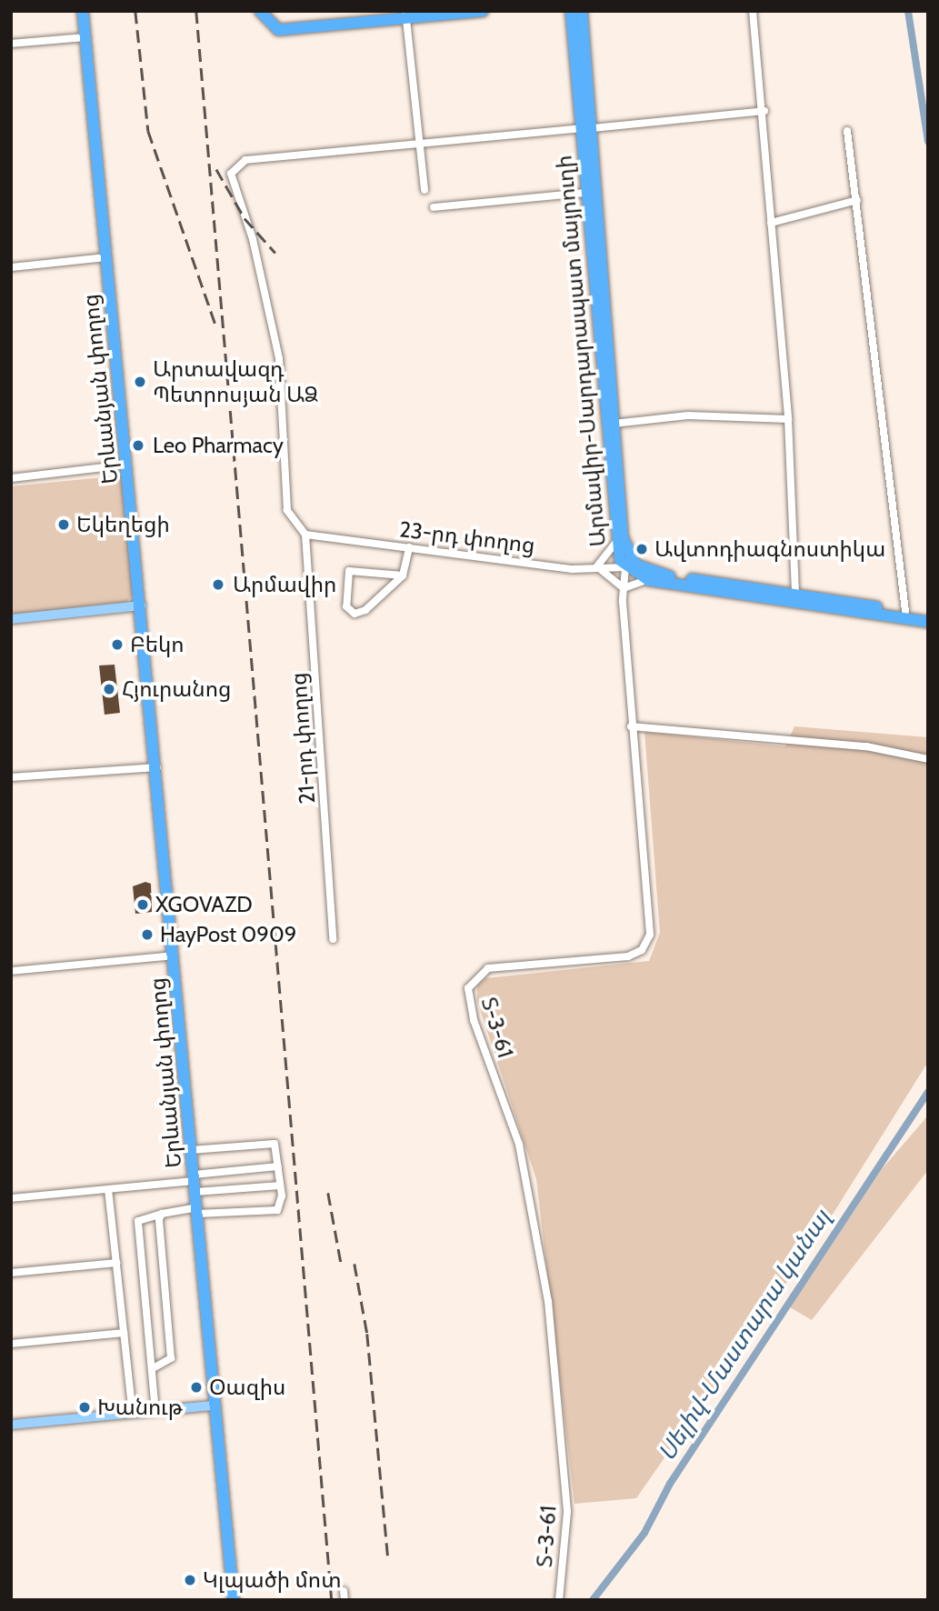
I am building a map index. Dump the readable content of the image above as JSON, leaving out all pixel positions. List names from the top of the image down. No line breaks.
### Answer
{"streets":{"highway":["Արմավիր-Սարդարապատ մայրուղի","Երևանյան փողոց"],"street":["23-րդ փողոց","21-րդ փողոց","Տ-3-61"]},"crossings":[["Արմավիր-Սարդարապատ մայրուղի","23-րդ փողոց"],["Արմավիր-Սարդարապատ մայրուղի","Տ-3-61"],["23-րդ փողոց","21-րդ փողոց"],["23-րդ փողոց","Տ-3-61"]],"water":["Սելիվ֊Մաստարա կանալ"],"places":["Արտավազդ Պետրոսյան ԱՁ","Leo Pharmacy","Եկեղեցի","Ավտոդիագնոստիկա","Արմավիր","Բեկո","Հյուրանոց","XGOVAZD","HayPost 0909","Օազիս","Խանութ","Կլպածի մոտ"]}
